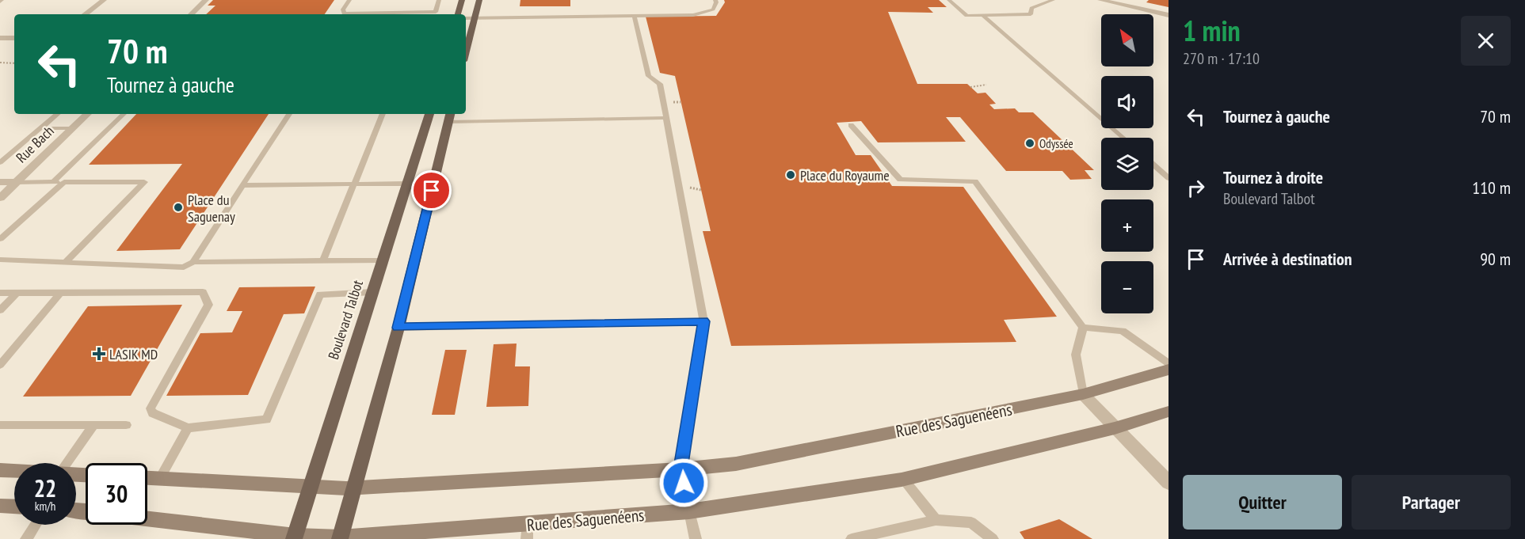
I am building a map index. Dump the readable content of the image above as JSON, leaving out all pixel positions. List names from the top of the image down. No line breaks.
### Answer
{"streets":{"main road":["Boulevard Talbot"],"street":["Rue Bach","Rue des Saguenéens"]},"crossings":[["Boulevard Talbot","Rue des Saguenéens"]],"places":{"other":["Odyssée","Place du Royaume","Place du Saguenay"],"health":["LASIK MD"]},"north":"top left","page":{"heading":["1 min","270 m · 17:10"],"map_buttons":["+","−"],"turn":["70 m","Tournez à gauche"],"list":[{"name":"Tournez à gauche","value":"70 m"},{"name":"Tournez à droite","note":"Boulevard Talbot","value":"110 m"},{"name":"Arrivée à destination","value":"90 m"}],"speed":"22 km/h","limit":"30","buttons":["Quitter","Partager"]}}
